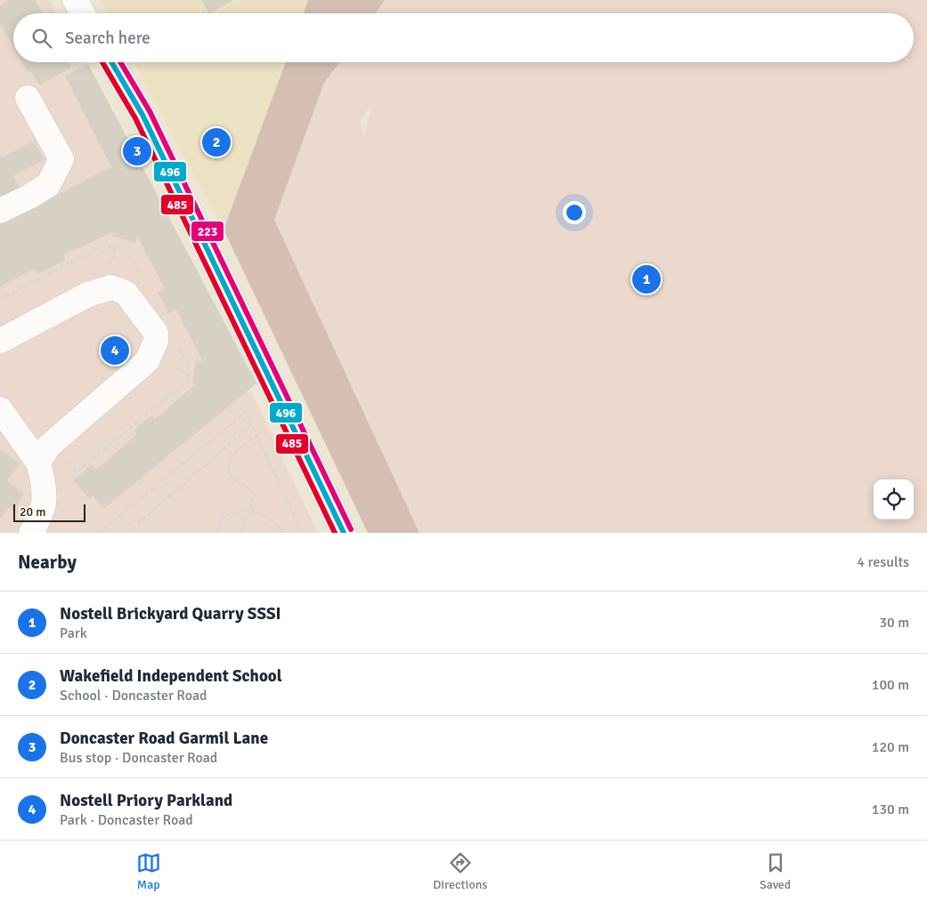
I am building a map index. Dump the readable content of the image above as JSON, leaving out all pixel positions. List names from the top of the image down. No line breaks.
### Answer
{"lines":["transit line 496","transit line 485","transit line 223"],"scale_bar":"20 m","page":{"search":"Search here","pins":["2","3","1","4"],"scale":"20 m","heading":["Nearby","4 results"],"list":[{"mark":"1","name":"Nostell Brickyard Quarry SSSI","note":"Park","value":"30 m"},{"mark":"2","name":"Wakefield Independent School","note":"School · Doncaster Road","value":"100 m"},{"mark":"3","name":"Doncaster Road Garmil Lane","note":"Bus stop · Doncaster Road","value":"120 m"},{"mark":"4","name":"Nostell Priory Parkland","note":"Park · Doncaster Road","value":"130 m"}],"nav":["Map","Directions","Saved"]}}
